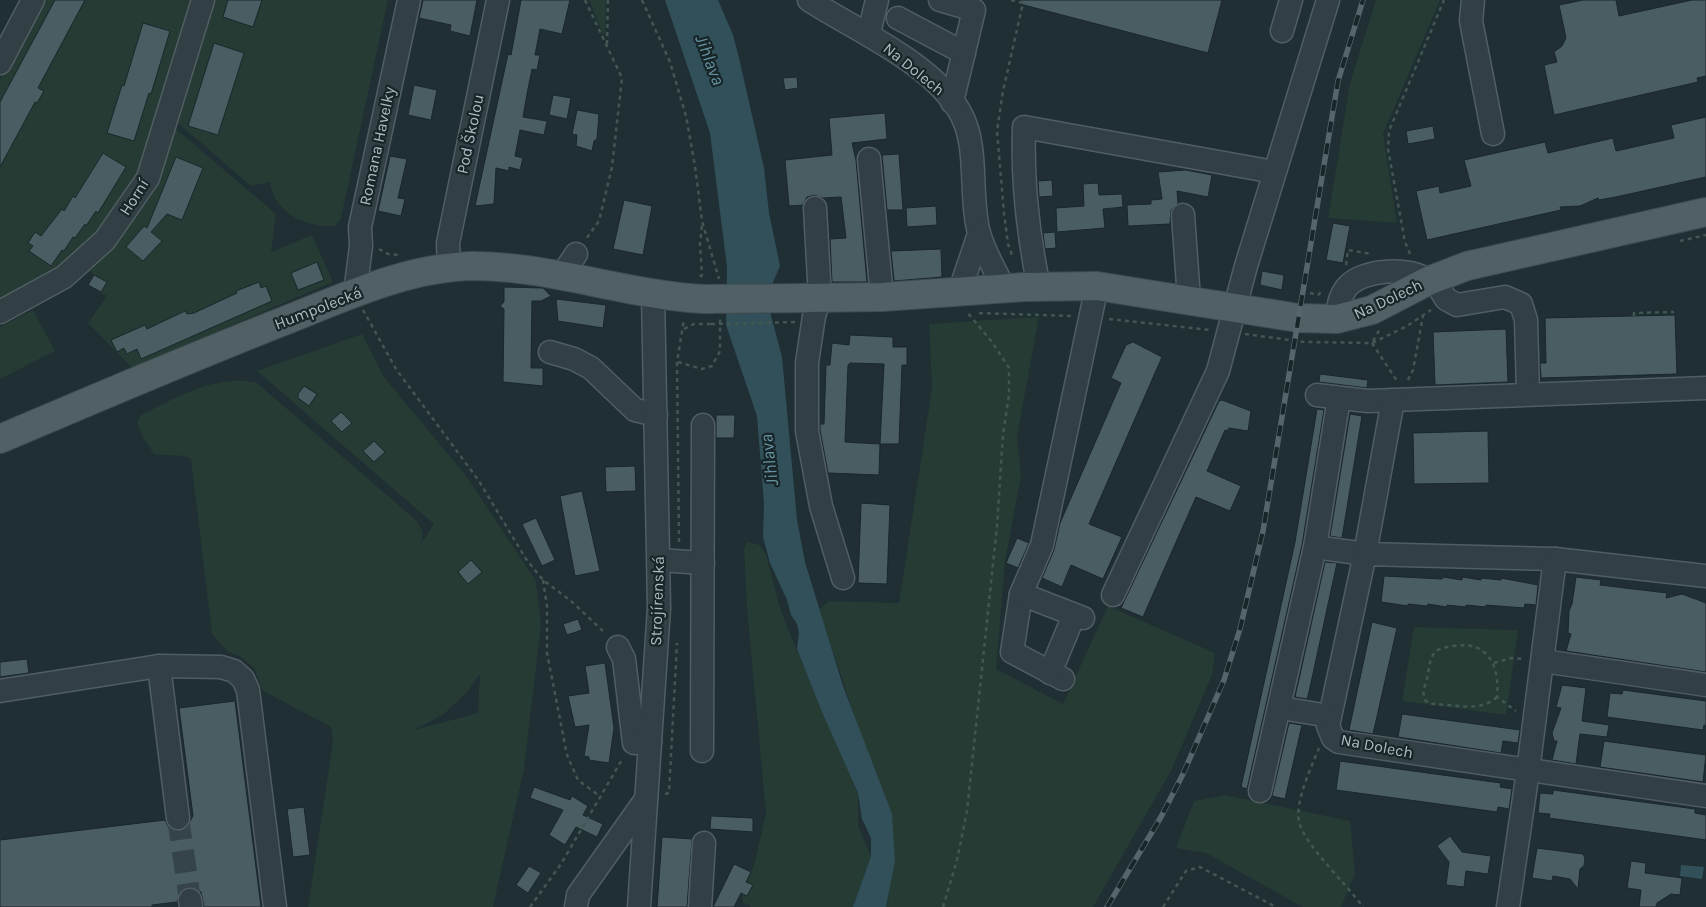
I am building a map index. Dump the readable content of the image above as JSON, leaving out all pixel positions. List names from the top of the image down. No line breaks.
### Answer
{"streets":{"main road":["Na Dolech","Humpolecká"],"street":["Pod Školou","Romana Havelky","Horní","Strojírenská"]},"crossings":[["Na Dolech","Humpolecká"],["Na Dolech","Strojírenská"],["Pod Školou","Humpolecká"],["Romana Havelky","Humpolecká"],["Humpolecká","Strojírenská"]],"water":["Jihlava"]}
